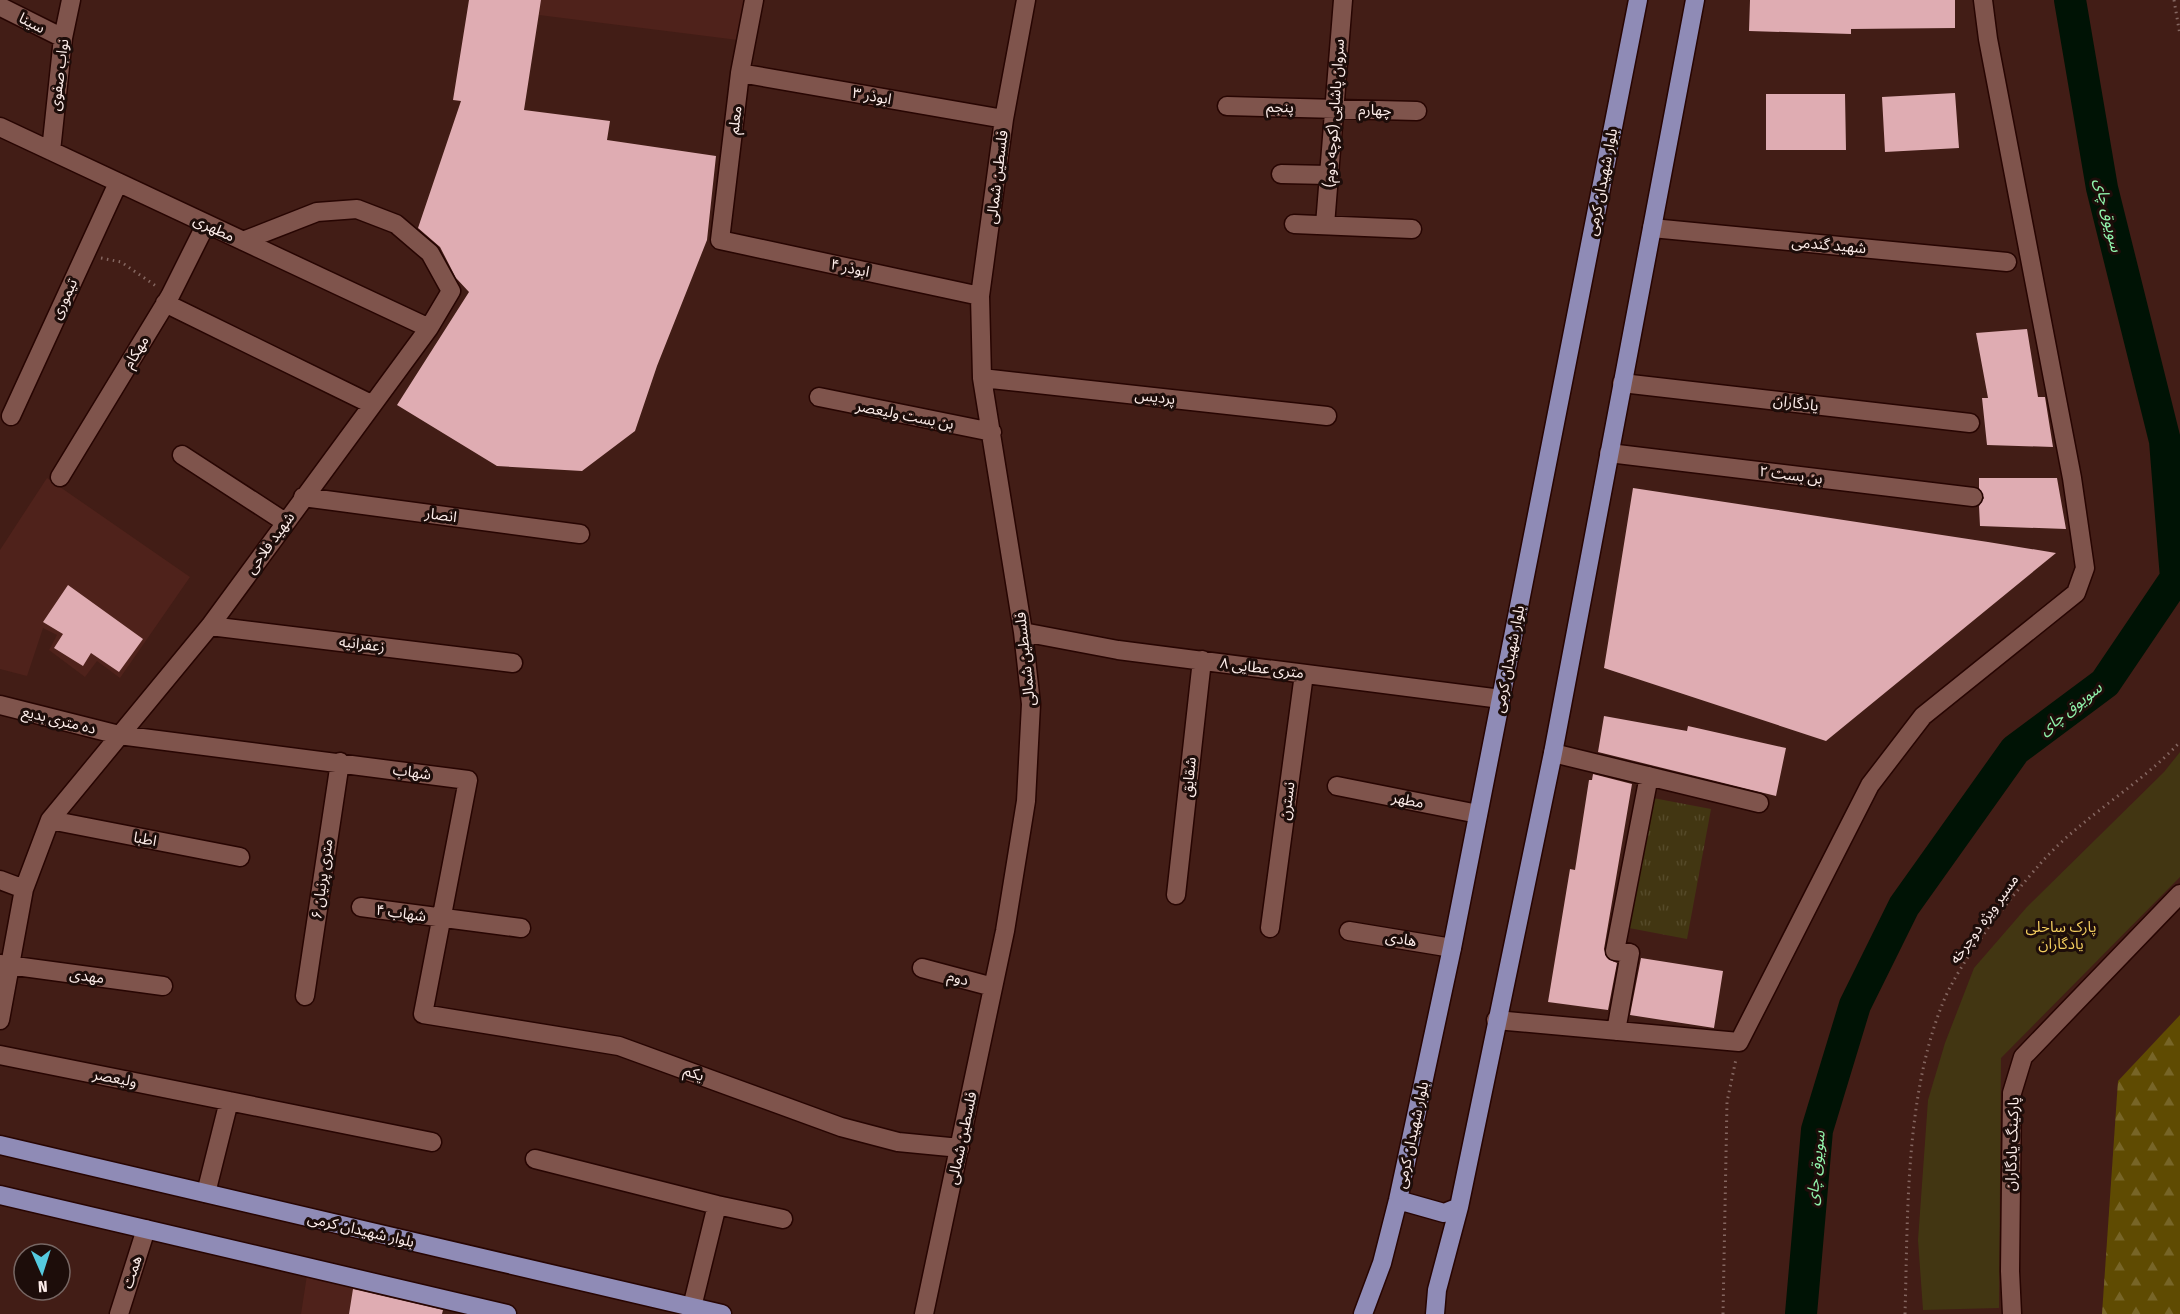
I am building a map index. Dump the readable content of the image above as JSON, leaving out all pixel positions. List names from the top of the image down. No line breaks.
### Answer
{"streets":{"main road":["بلوار شهیدان کرمی"],"street":["سینا","نواب صفوی","ابوذر ۳","پنجم","چهارم","سروان پاشایی (کوچه دوم)","معلم","فلسطین شمالی","مطهری","شهید گندمی","ابوذر ۴","تیموری","مهکام","پردیس","یادگاران","بن بست ولیعصر","بن بست ۲","انصار","شهید فلاحی","زعفرانیه","۸ متری عطایی","ده متری بدیع","شهاب","شقایق","مطهر","نسترن","اطبا","۶ متری پرنیان","شهاب ۴","هادی","مهدی","دوم","یکم","ولیعصر","پارکینگ یادگاران","همت"],"path":["مسیر ویژه دوچرخه"]},"crossings":[["سینا","نواب صفوی"],["نواب صفوی","مطهری"],["ابوذر ۳","معلم"],["ابوذر ۳","فلسطین شمالی"],["پنجم","چهارم"],["پنجم","سروان پاشایی (کوچه دوم)"],["چهارم","سروان پاشایی (کوچه دوم)"],["معلم","ابوذر ۴"],["فلسطین شمالی","ابوذر ۴"],["فلسطین شمالی","پردیس"],["فلسطین شمالی","بن بست ولیعصر"],["فلسطین شمالی","۸ متری عطایی"],["فلسطین شمالی","دوم"],["فلسطین شمالی","یکم"],["بلوار شهیدان کرمی","۸ متری عطایی"],["بلوار شهیدان کرمی","مطهر"],["بلوار شهیدان کرمی","هادی"],["مطهری","تیموری"],["مطهری","مهکام"],["مطهری","شهید فلاحی"],["انصار","شهید فلاحی"],["شهید فلاحی","زعفرانیه"],["شهید فلاحی","ده متری بدیع"],["شهید فلاحی","شهاب"],["شهید فلاحی","اطبا"],["شهید فلاحی","مهدی"],["۸ متری عطایی","شقایق"],["۸ متری عطایی","نسترن"],["ده متری بدیع","شهاب"],["شهاب","۶ متری پرنیان"],["شهاب","شهاب ۴"],["شهاب","یکم"]],"water":["سویوق چای"],"parks":["پارک ساحلی یادگاران"],"north":"bottom"}
